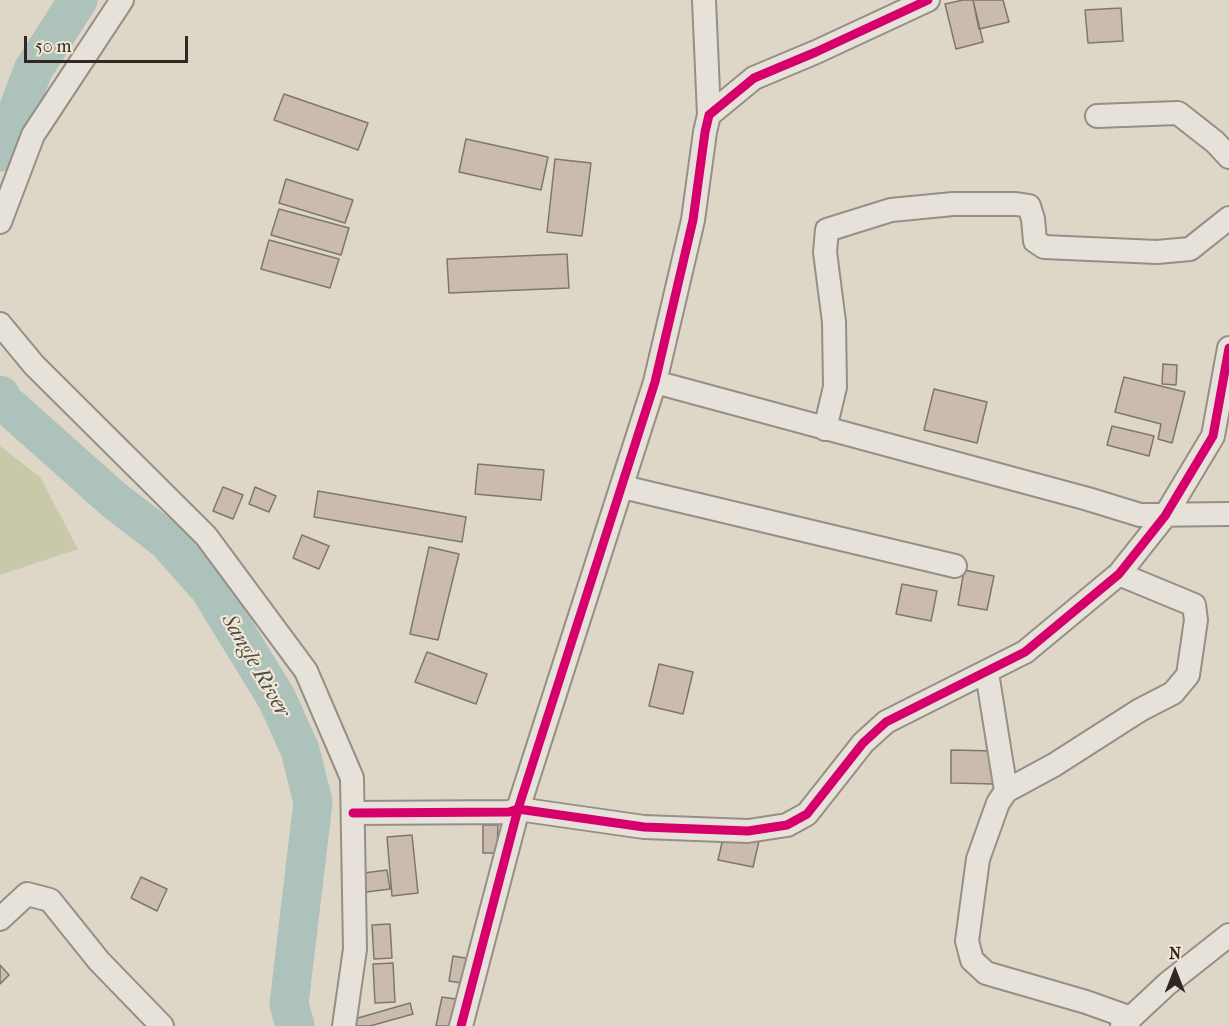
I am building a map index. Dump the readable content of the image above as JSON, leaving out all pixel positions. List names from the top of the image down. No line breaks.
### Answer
{"water":["Sangle River"],"scale_bar":"50 m","north":"top"}
